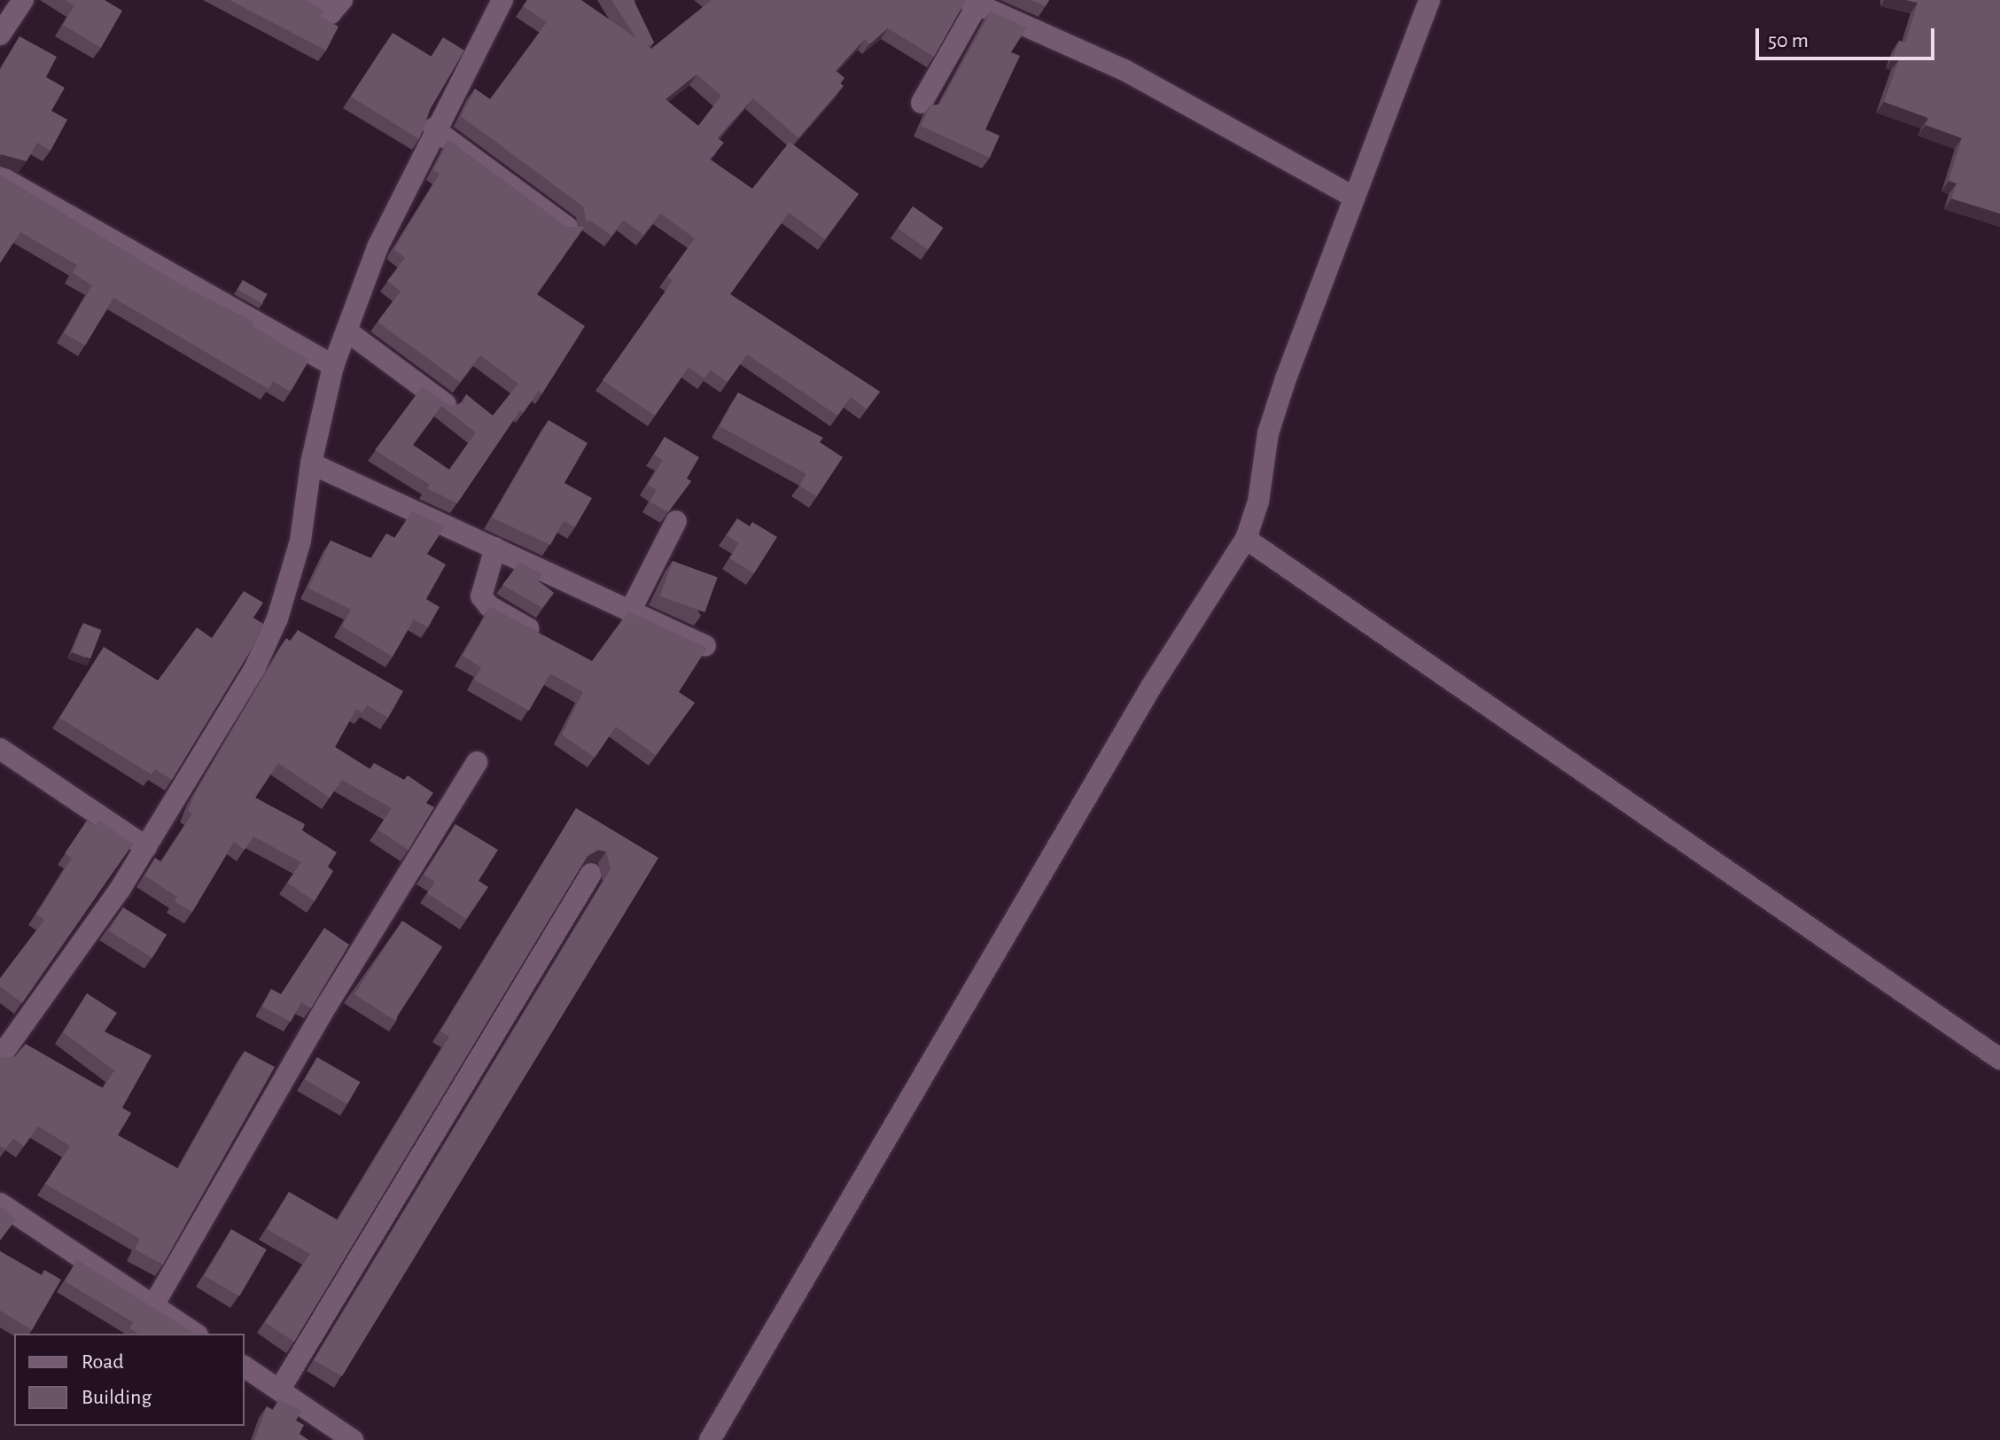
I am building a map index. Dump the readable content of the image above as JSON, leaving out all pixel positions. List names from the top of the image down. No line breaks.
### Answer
{"legend":["Road","Building"],"scale_bar":"50 m"}
